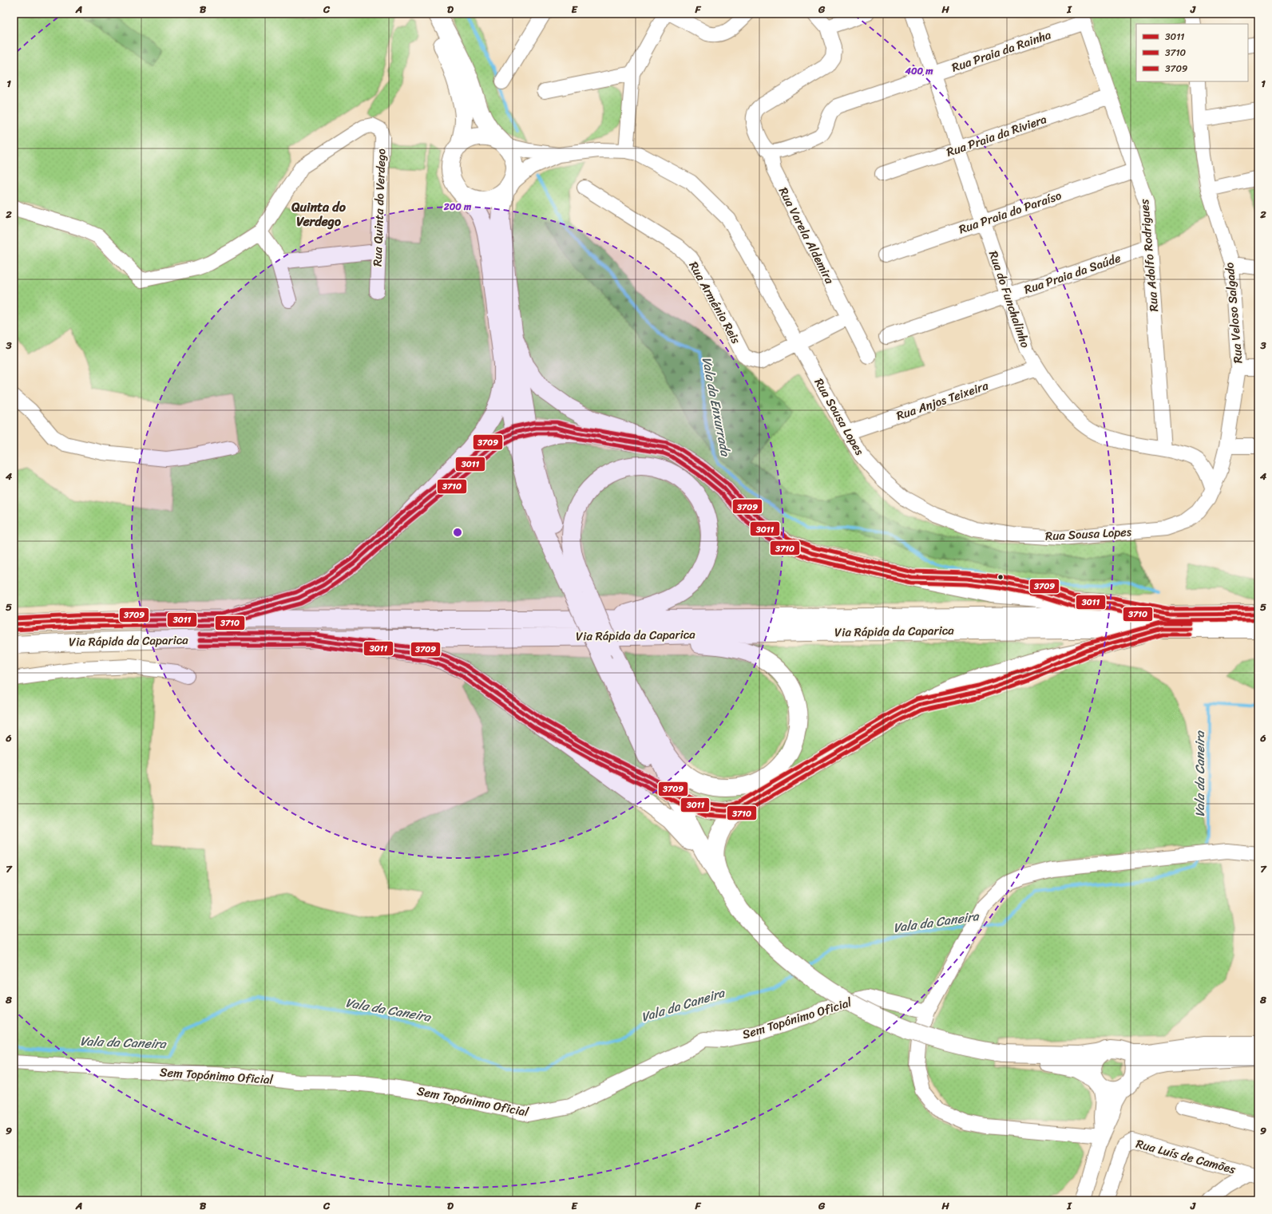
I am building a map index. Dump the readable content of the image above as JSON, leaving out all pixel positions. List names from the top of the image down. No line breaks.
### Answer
{"streets":{"main road":["Via Rápida da Caparica"],"street":["Rua Praia da Rainha","Rua Praia da Riviera","Rua Quinta do Verdego","Rua Praia do Paraíso","Rua Varela Aldemira","Rua Adolfo Rodrigues","Rua Praia da Saúde","Rua do Funchalinho","Rua Arménio Reis","Rua Veloso Salgado","Rua Anjos Teixeira","Rua Sousa Lopes","Sem Topónimo Oficial","Rua Luís de Camões"]},"crossings":[["Rua Praia da Rainha","Rua Varela Aldemira"],["Rua Praia da Rainha","Rua Adolfo Rodrigues"],["Rua Praia da Rainha","Rua do Funchalinho"],["Rua Praia da Riviera","Rua Adolfo Rodrigues"],["Rua Praia da Riviera","Rua do Funchalinho"],["Rua Praia do Paraíso","Rua Adolfo Rodrigues"],["Rua Praia do Paraíso","Rua do Funchalinho"],["Rua Adolfo Rodrigues","Rua Praia da Saúde"],["Rua Adolfo Rodrigues","Rua do Funchalinho"],["Rua Praia da Saúde","Rua do Funchalinho"],["Rua do Funchalinho","Rua Veloso Salgado"],["Rua do Funchalinho","Rua Anjos Teixeira"],["Rua do Funchalinho","Rua Sousa Lopes"],["Rua Arménio Reis","Rua Sousa Lopes"],["Rua Veloso Salgado","Rua Sousa Lopes"],["Rua Anjos Teixeira","Rua Sousa Lopes"]],"districts":["Quinta do Verdego"],"water":["Vala da Enxurrada","Vala da Caneira"],"lines":["transit line 3709","transit line 3011","transit line 3710"],"legend":["3011","3710","3709"],"grid":{"columns":["A","B","C","D","E","F","G","H","I","J"],"rows":["1","2","3","4","5","6","7","8","9"]},"rings":["400 m","200 m"]}
